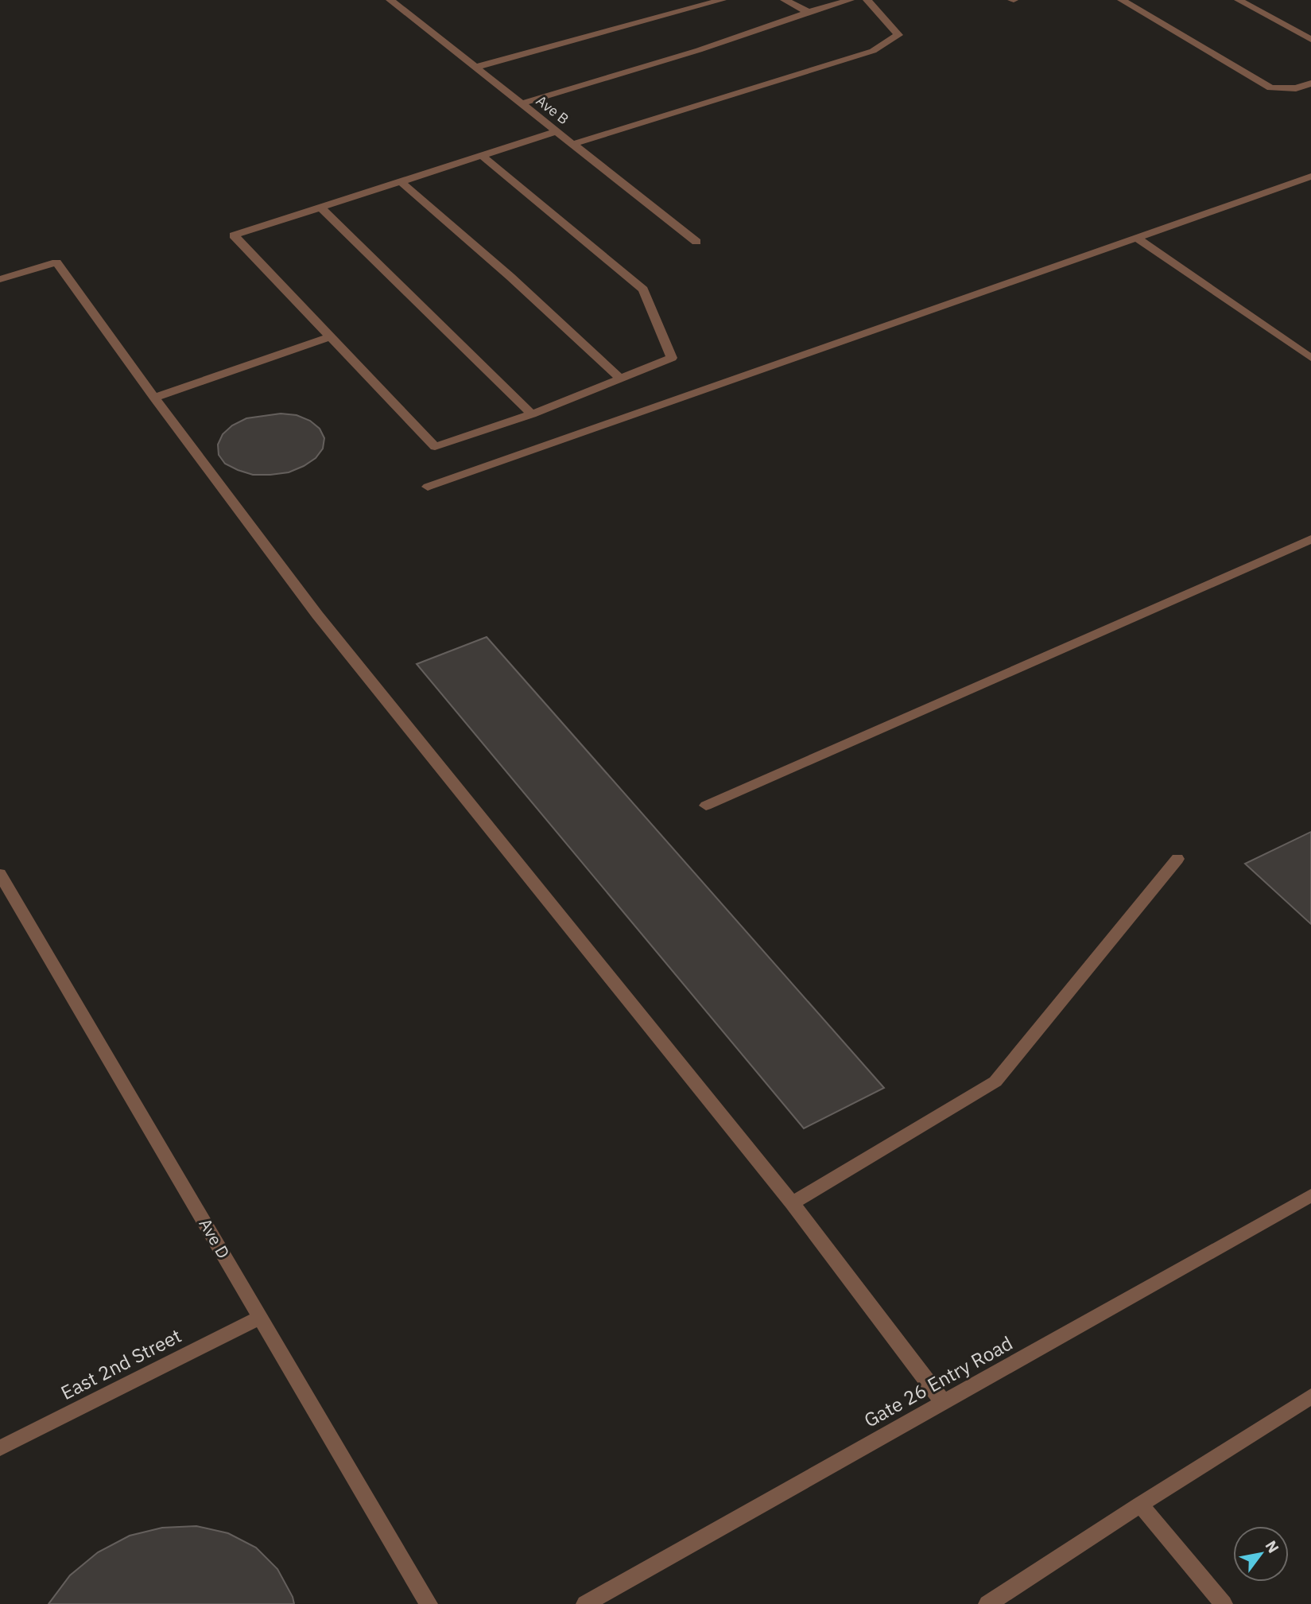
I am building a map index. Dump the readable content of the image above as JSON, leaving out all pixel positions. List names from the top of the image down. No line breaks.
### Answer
{"streets":{"street":["Ave B","Ave D","East 2nd Street","Gate 26 Entry Road"]},"crossings":[["Ave D","East 2nd Street"]],"north":"top right"}
